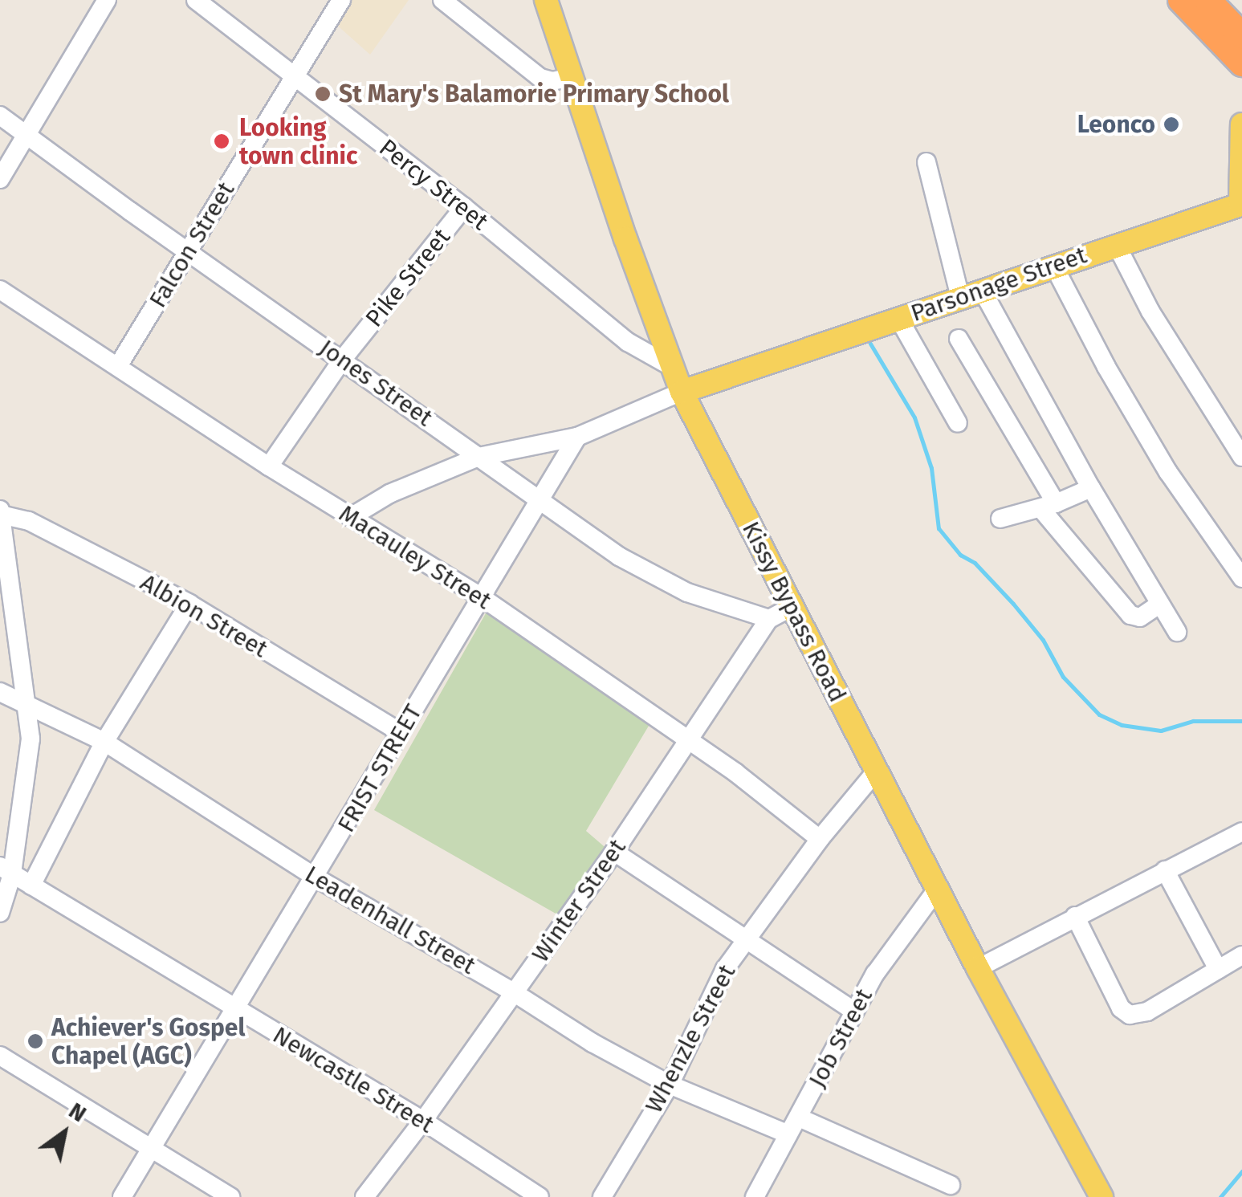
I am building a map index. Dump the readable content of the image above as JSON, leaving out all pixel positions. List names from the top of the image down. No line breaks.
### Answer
{"streets":{"main road":["Parsonage Street","Kissy Bypass Road"],"street":["Percy Street","Falcon Street","Pike Street","Jones Street","Macauley Street","Albion Street","FRIST STREET","Winter Street","Leadenhall Street","Job Street","Whenzle Street","Newcastle Street"]},"crossings":[["Percy Street","Falcon Street"],["Percy Street","Pike Street"],["Percy Street","Kissy Bypass Road"],["Falcon Street","Jones Street"],["Falcon Street","Macauley Street"],["Pike Street","Jones Street"],["Pike Street","Macauley Street"],["Parsonage Street","Kissy Bypass Road"],["Jones Street","FRIST STREET"],["Jones Street","Winter Street"],["Macauley Street","FRIST STREET"],["Macauley Street","Winter Street"],["Macauley Street","Whenzle Street"],["Kissy Bypass Road","Winter Street"],["Kissy Bypass Road","Job Street"],["Kissy Bypass Road","Whenzle Street"],["Albion Street","FRIST STREET"],["FRIST STREET","Leadenhall Street"],["FRIST STREET","Newcastle Street"],["Winter Street","Leadenhall Street"],["Winter Street","Newcastle Street"],["Leadenhall Street","Job Street"],["Leadenhall Street","Whenzle Street"]],"places":["St Mary's Balamorie Primary School","Leonco","Looking town clinic","Achiever's Gospel Chapel (AGC)"],"north":"top right"}
